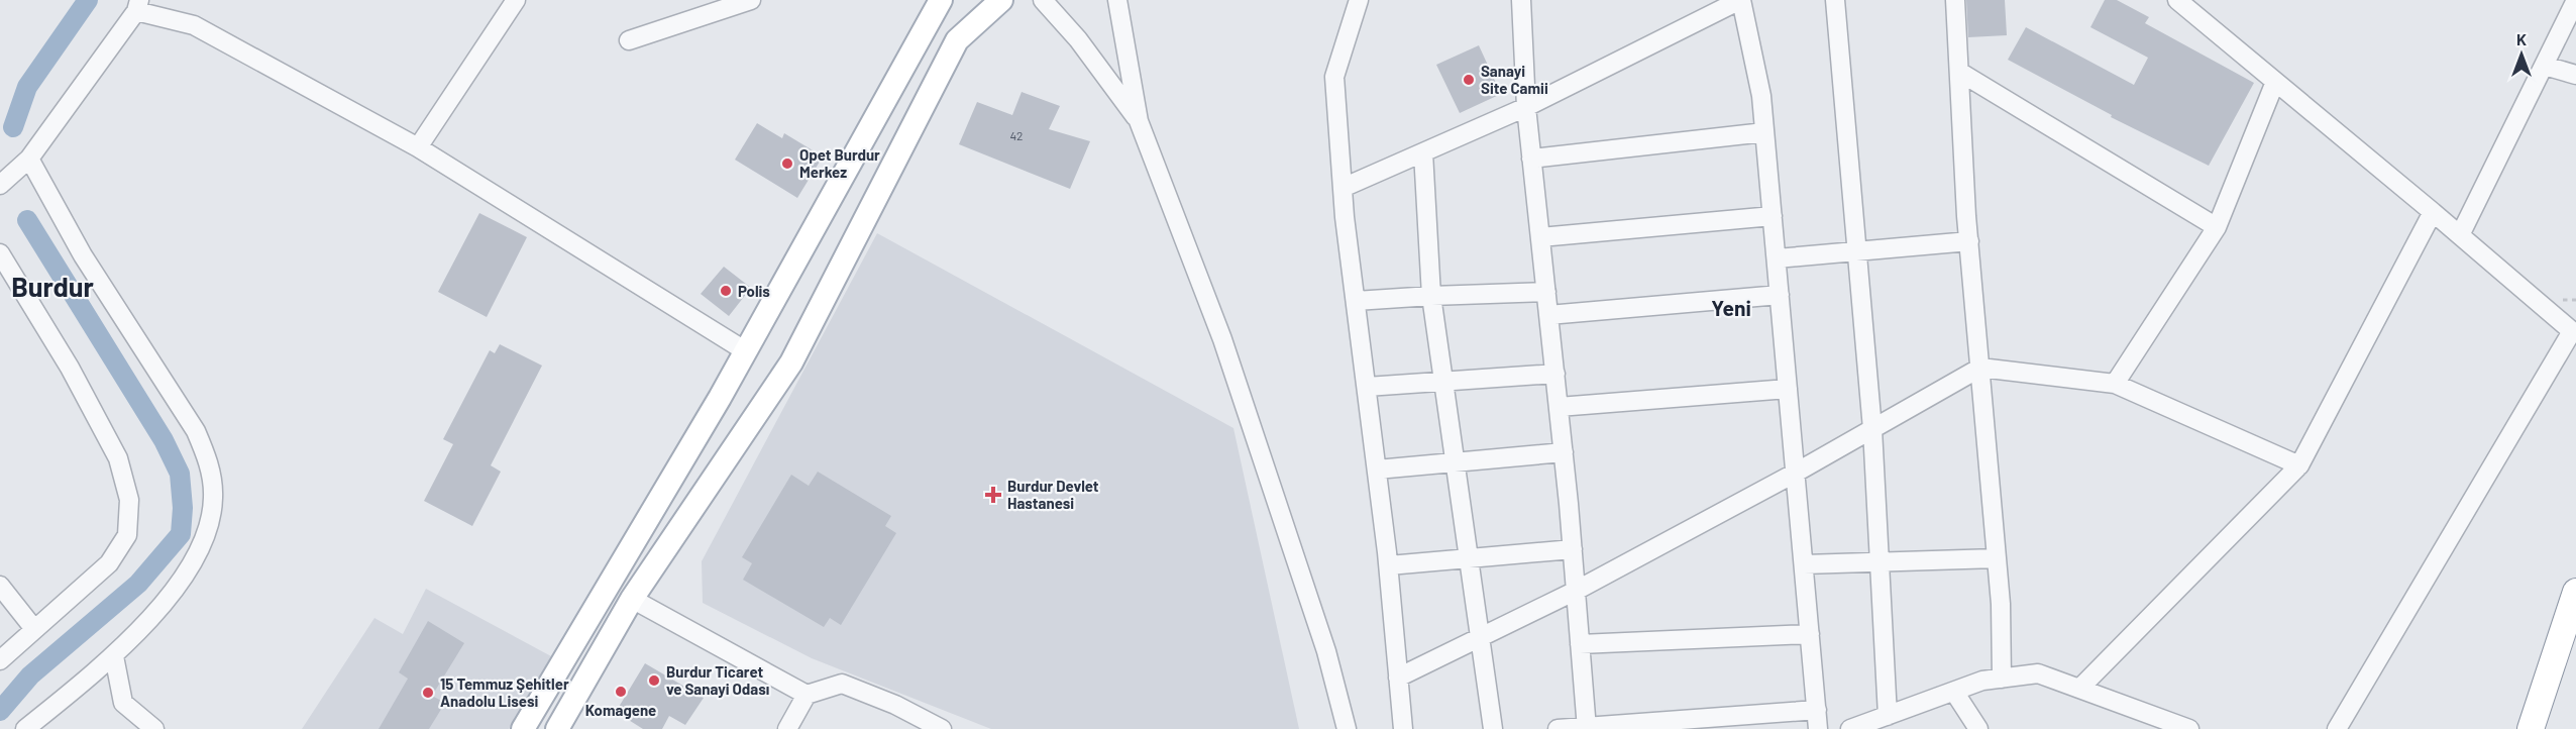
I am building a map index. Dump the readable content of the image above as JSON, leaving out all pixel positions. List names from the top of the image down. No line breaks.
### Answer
{"districts":["Burdur","Yeni"],"places":{"other":["Sanayi Site Camii","Opet Burdur Merkez","Polis","Burdur Ticaret ve Sanayi Odası","Komagene","15 Temmuz Şehitler Anadolu Lisesi"],"health":["Burdur Devlet Hastanesi"]},"house_numbers":["42"],"north":"top"}
